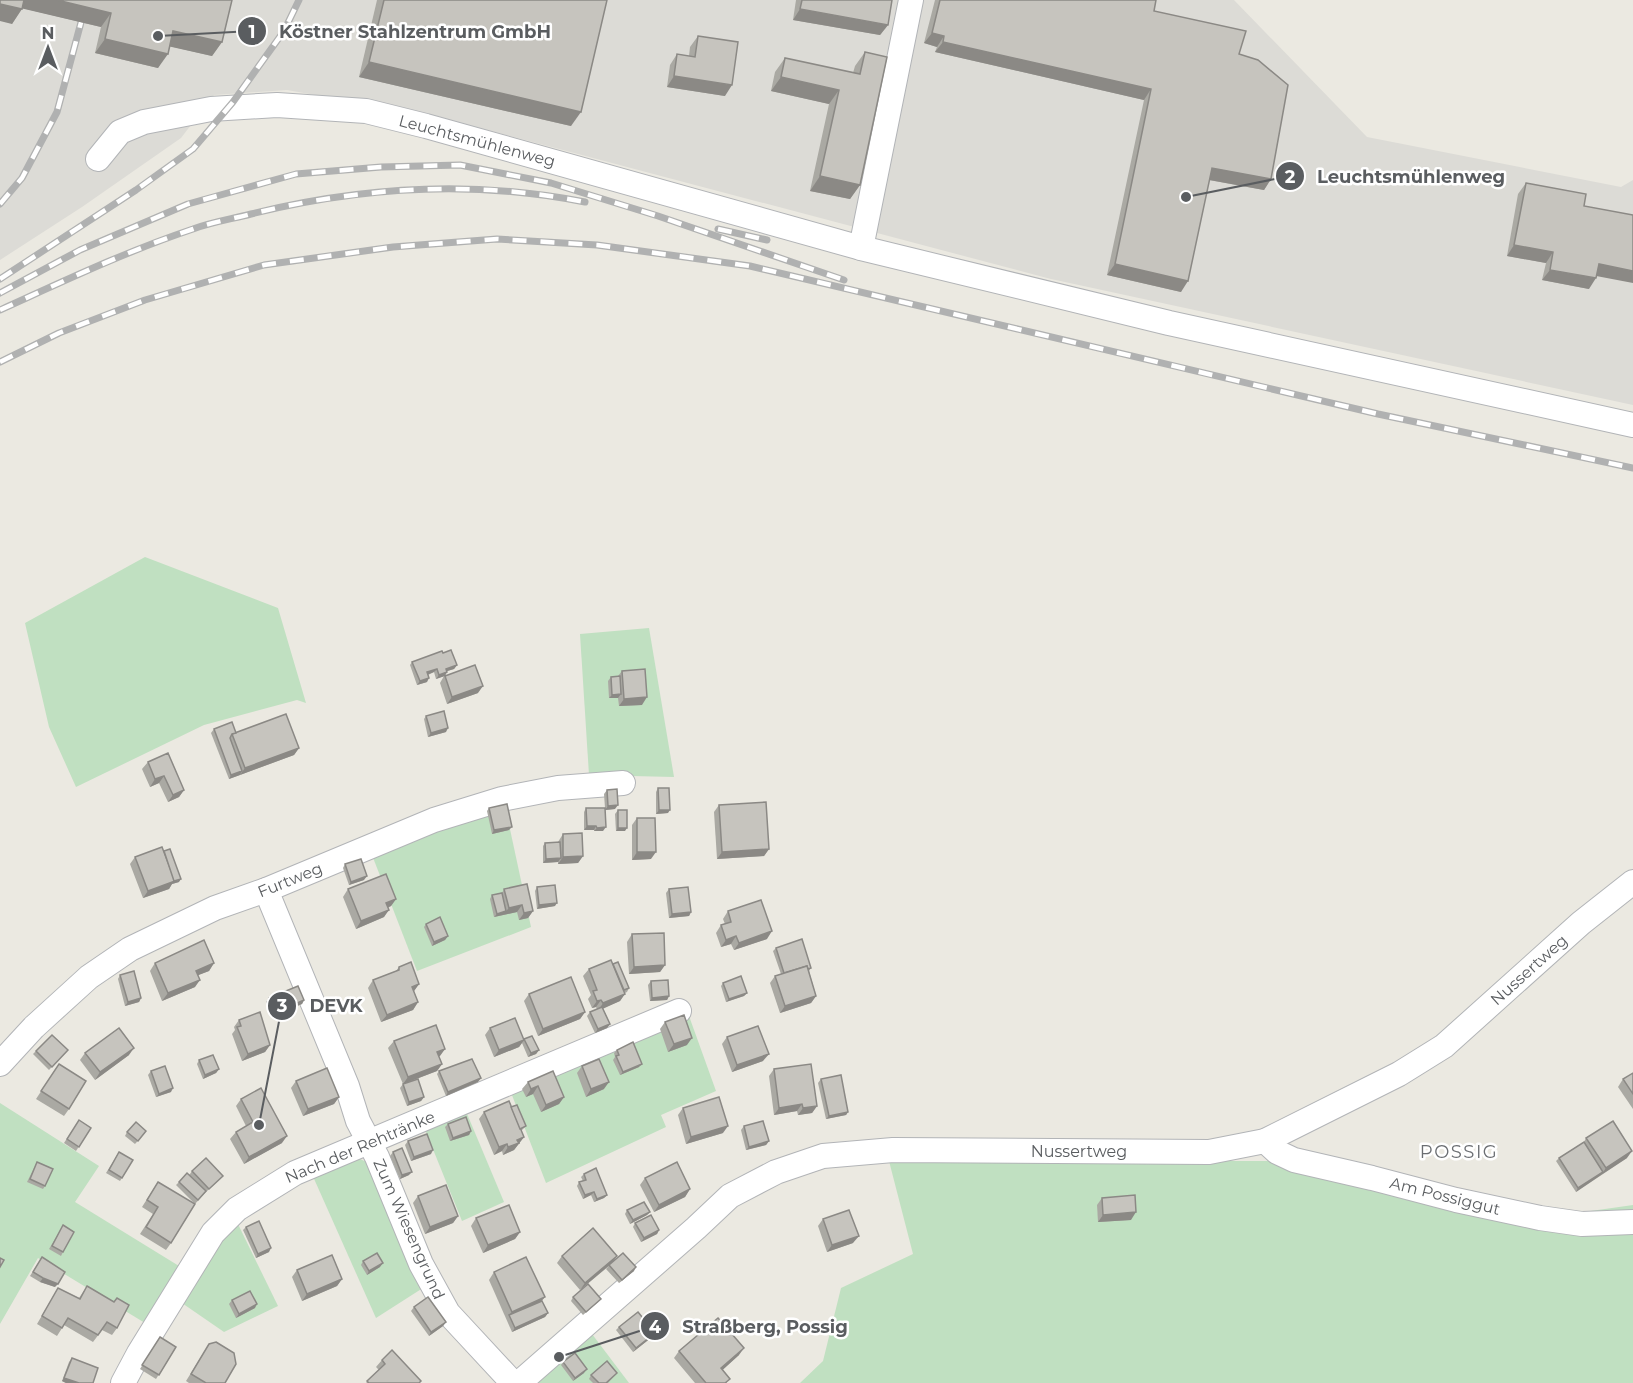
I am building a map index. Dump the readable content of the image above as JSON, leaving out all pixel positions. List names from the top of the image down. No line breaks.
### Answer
{"streets":{"street":["Leuchtsmühlenweg","Furtweg","Nussertweg","Nach der Rehtränke","Am Possiggut","Zum Wiesengrund"]},"crossings":[["Furtweg","Zum Wiesengrund"],["Nussertweg","Am Possiggut"],["Nach der Rehtränke","Zum Wiesengrund"]],"districts":["POSSIG"],"places":["Köstner Stahlzentrum GmbH","Leuchtsmühlenweg","DEVK","Straßberg, Possig"],"north":"top"}
